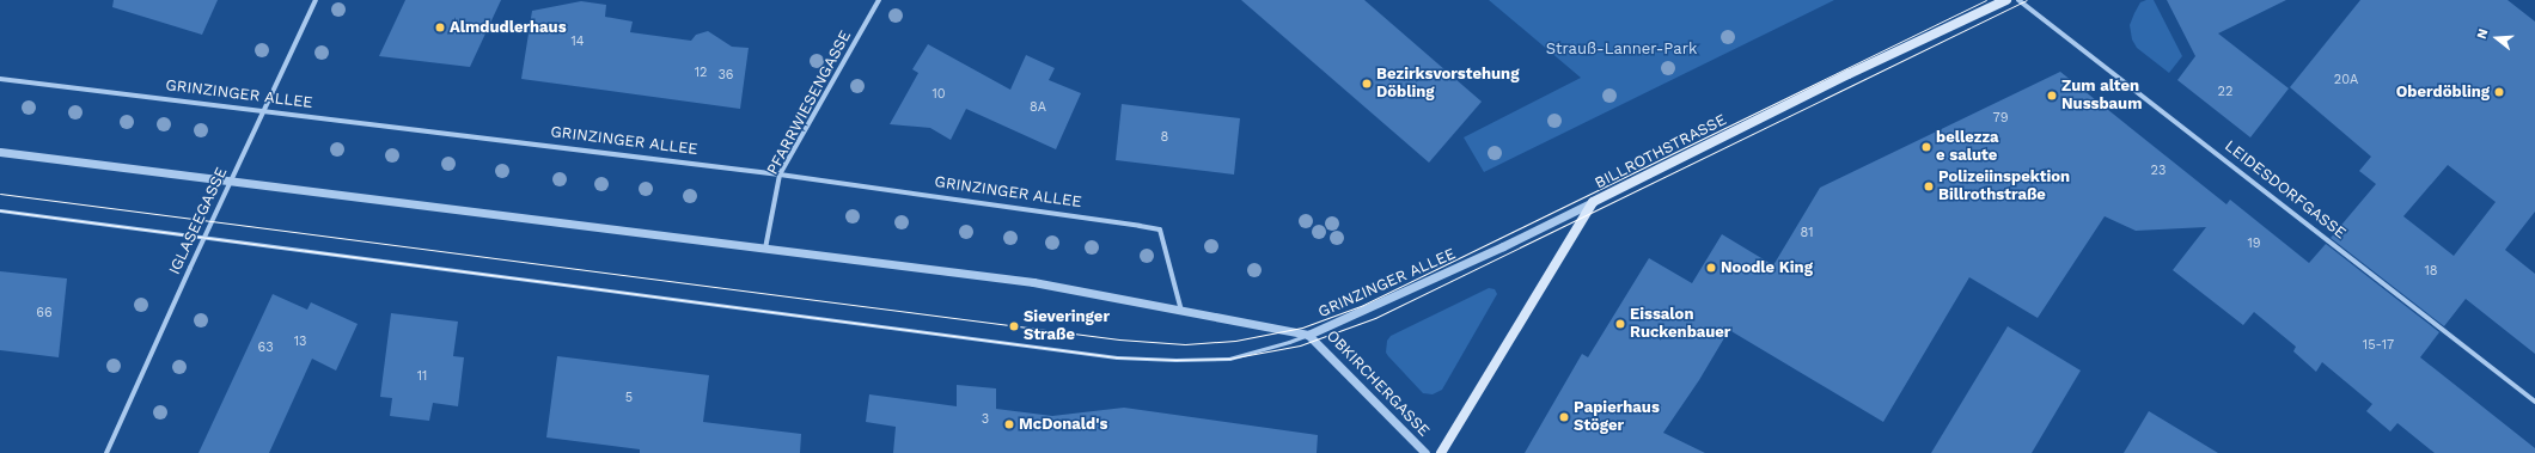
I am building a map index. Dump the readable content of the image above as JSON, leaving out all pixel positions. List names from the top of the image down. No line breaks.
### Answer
{"streets":{"main road":["BILLROTHSTRASSE"],"street":["GRINZINGER ALLEE","PFARRWIESENGASSE","LEIDESDORFGASSE","IGLASEEGASSE","OBKIRCHERGASSE"]},"crossings":[["GRINZINGER ALLEE","PFARRWIESENGASSE"],["GRINZINGER ALLEE","BILLROTHSTRASSE"],["GRINZINGER ALLEE","IGLASEEGASSE"],["GRINZINGER ALLEE","OBKIRCHERGASSE"]],"parks":["Strauß-Lanner-Park"],"places":["Almdudlerhaus","Bezirksvorstehung Döbling","Oberdöbling","Zum alten Nussbaum","bellezza e salute","Polizeiinspektion Billrothstraße","Noodle King","Eissalon Ruckenbauer","Sieveringer Straße","Papierhaus Stöger","McDonald's"],"house_numbers":["14","12","36","20A","22","10","8A","79","8","23","81","19","18","66","13","15-17","63","11","5","3"],"north":"left"}
